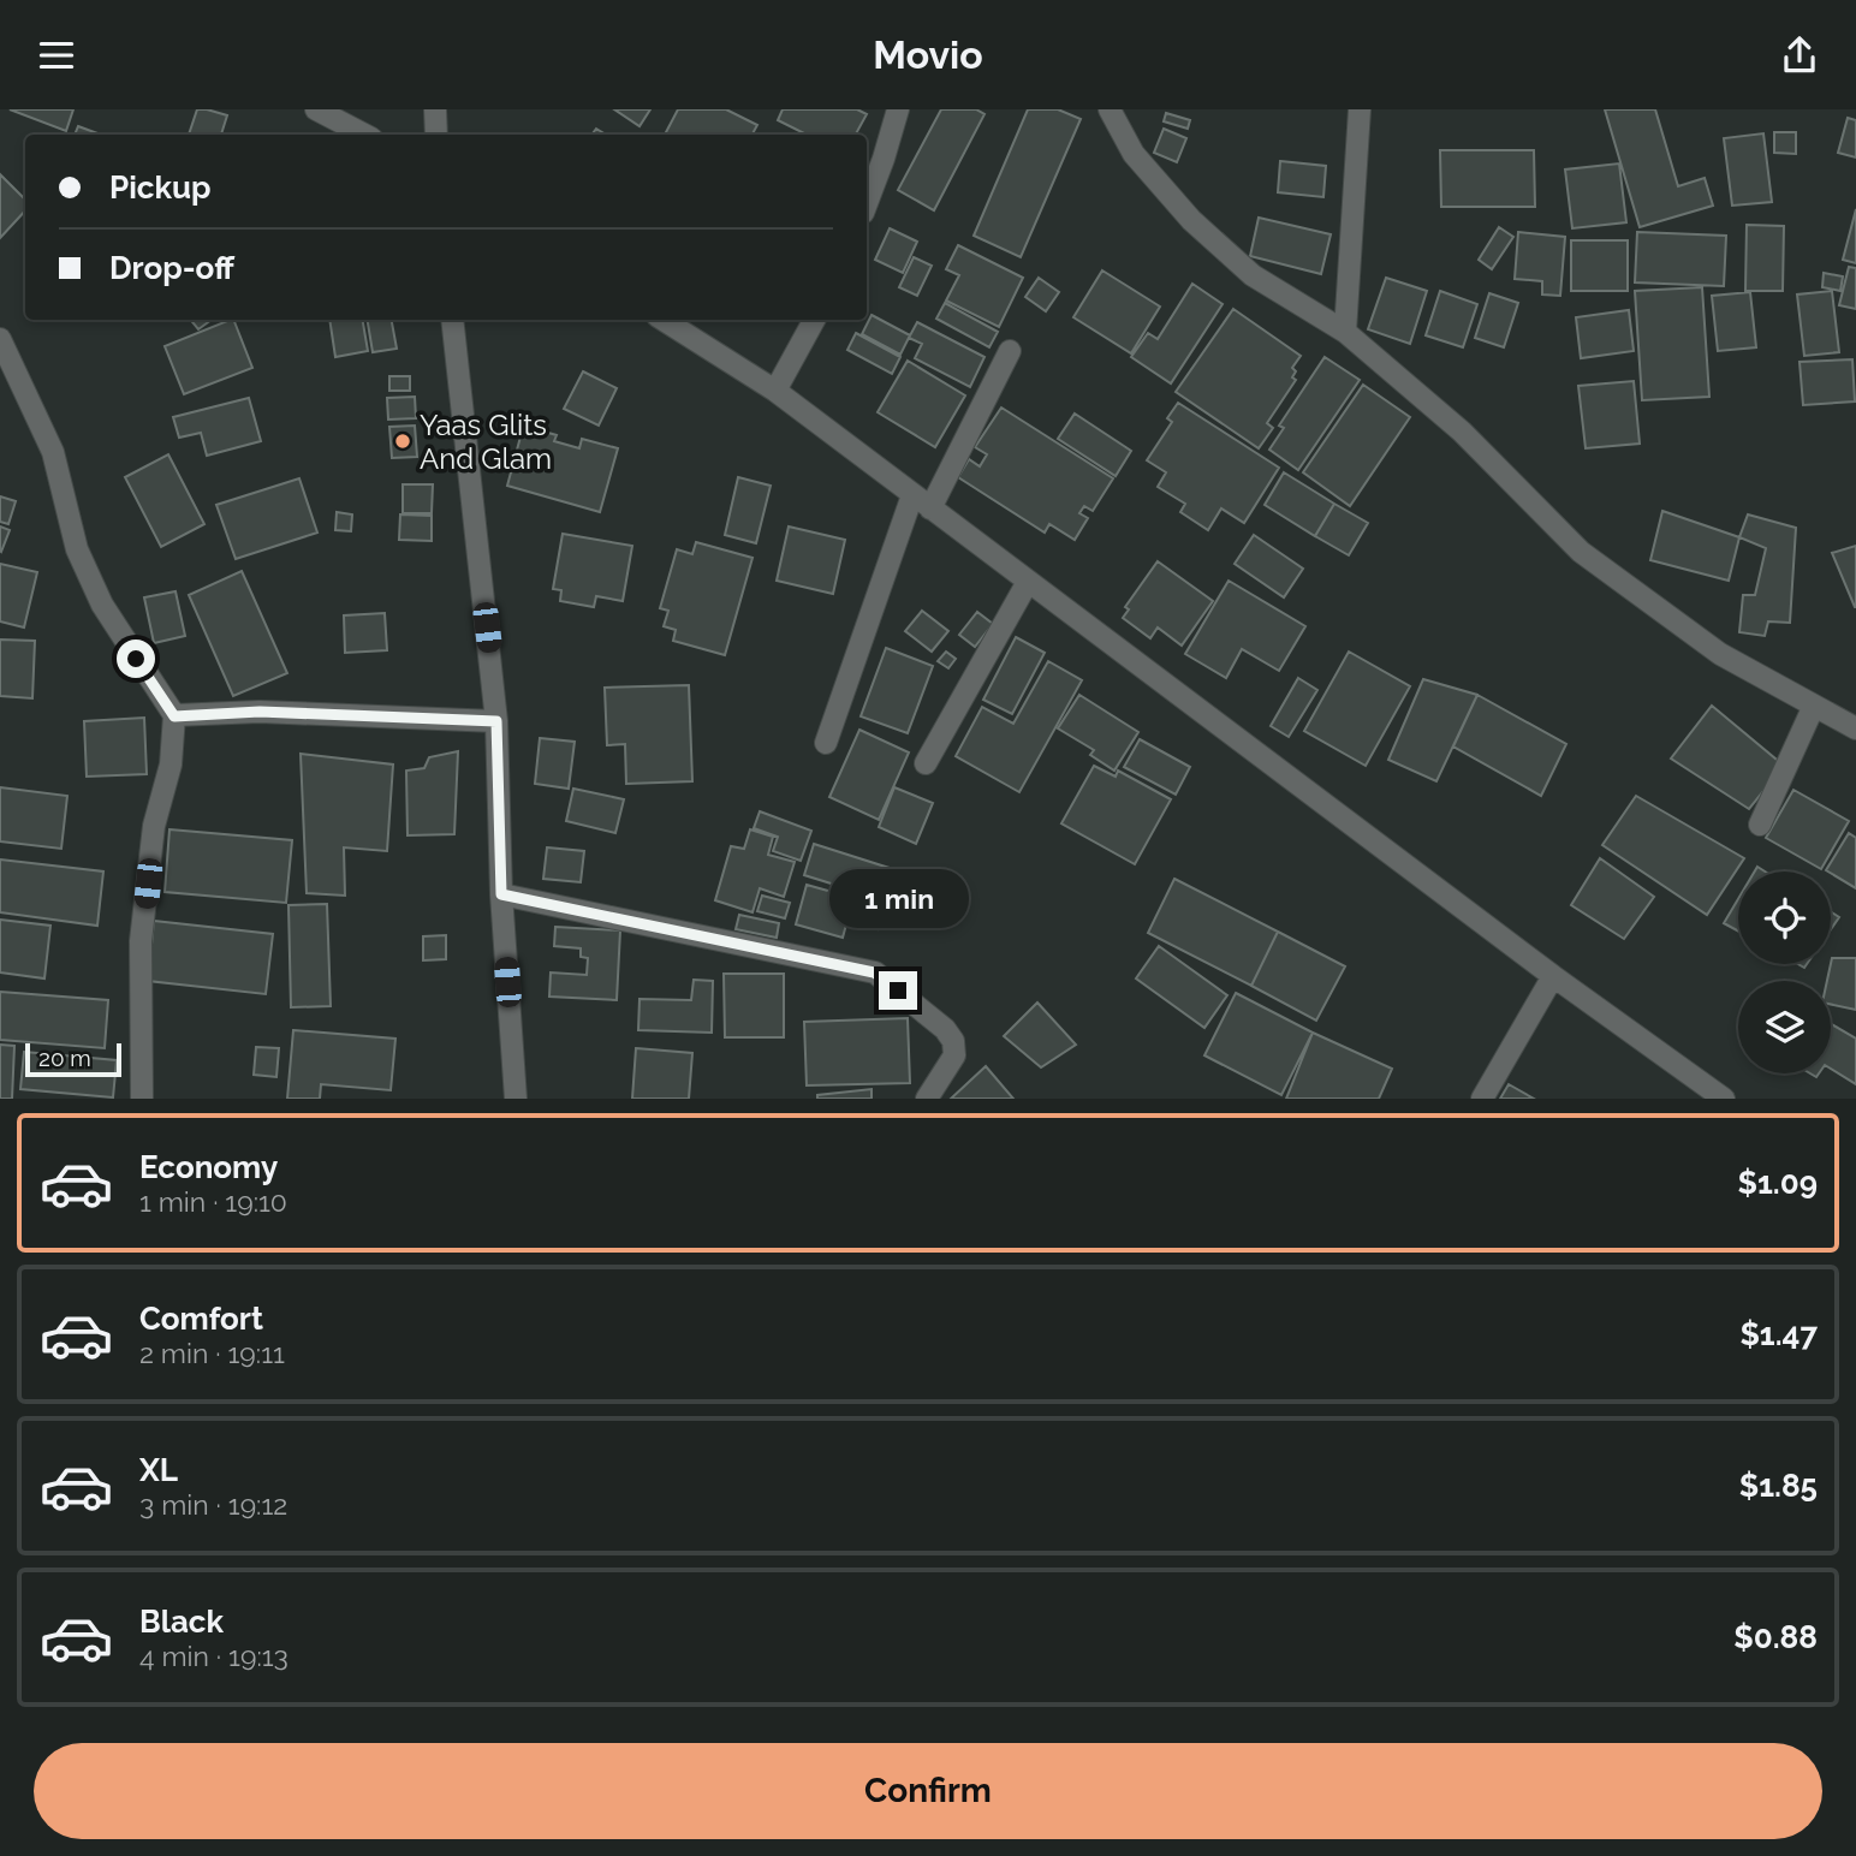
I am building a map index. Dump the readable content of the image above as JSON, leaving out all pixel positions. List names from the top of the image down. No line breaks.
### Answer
{"places":["Yaas Glits And Glam"],"scale_bar":"20 m","page":{"header":"Movio","banner":["Pickup","Drop-off"],"bubble":"1 min","scale":"20 m","list":[{"name":"Economy","note":"1 min · 19:10","value":"$1.09"},{"name":"Comfort","note":"2 min · 19:11","value":"$1.47"},{"name":"XL","note":"3 min · 19:12","value":"$1.85"},{"name":"Black","note":"4 min · 19:13","value":"$0.88"}],"buttons":"Confirm"}}
